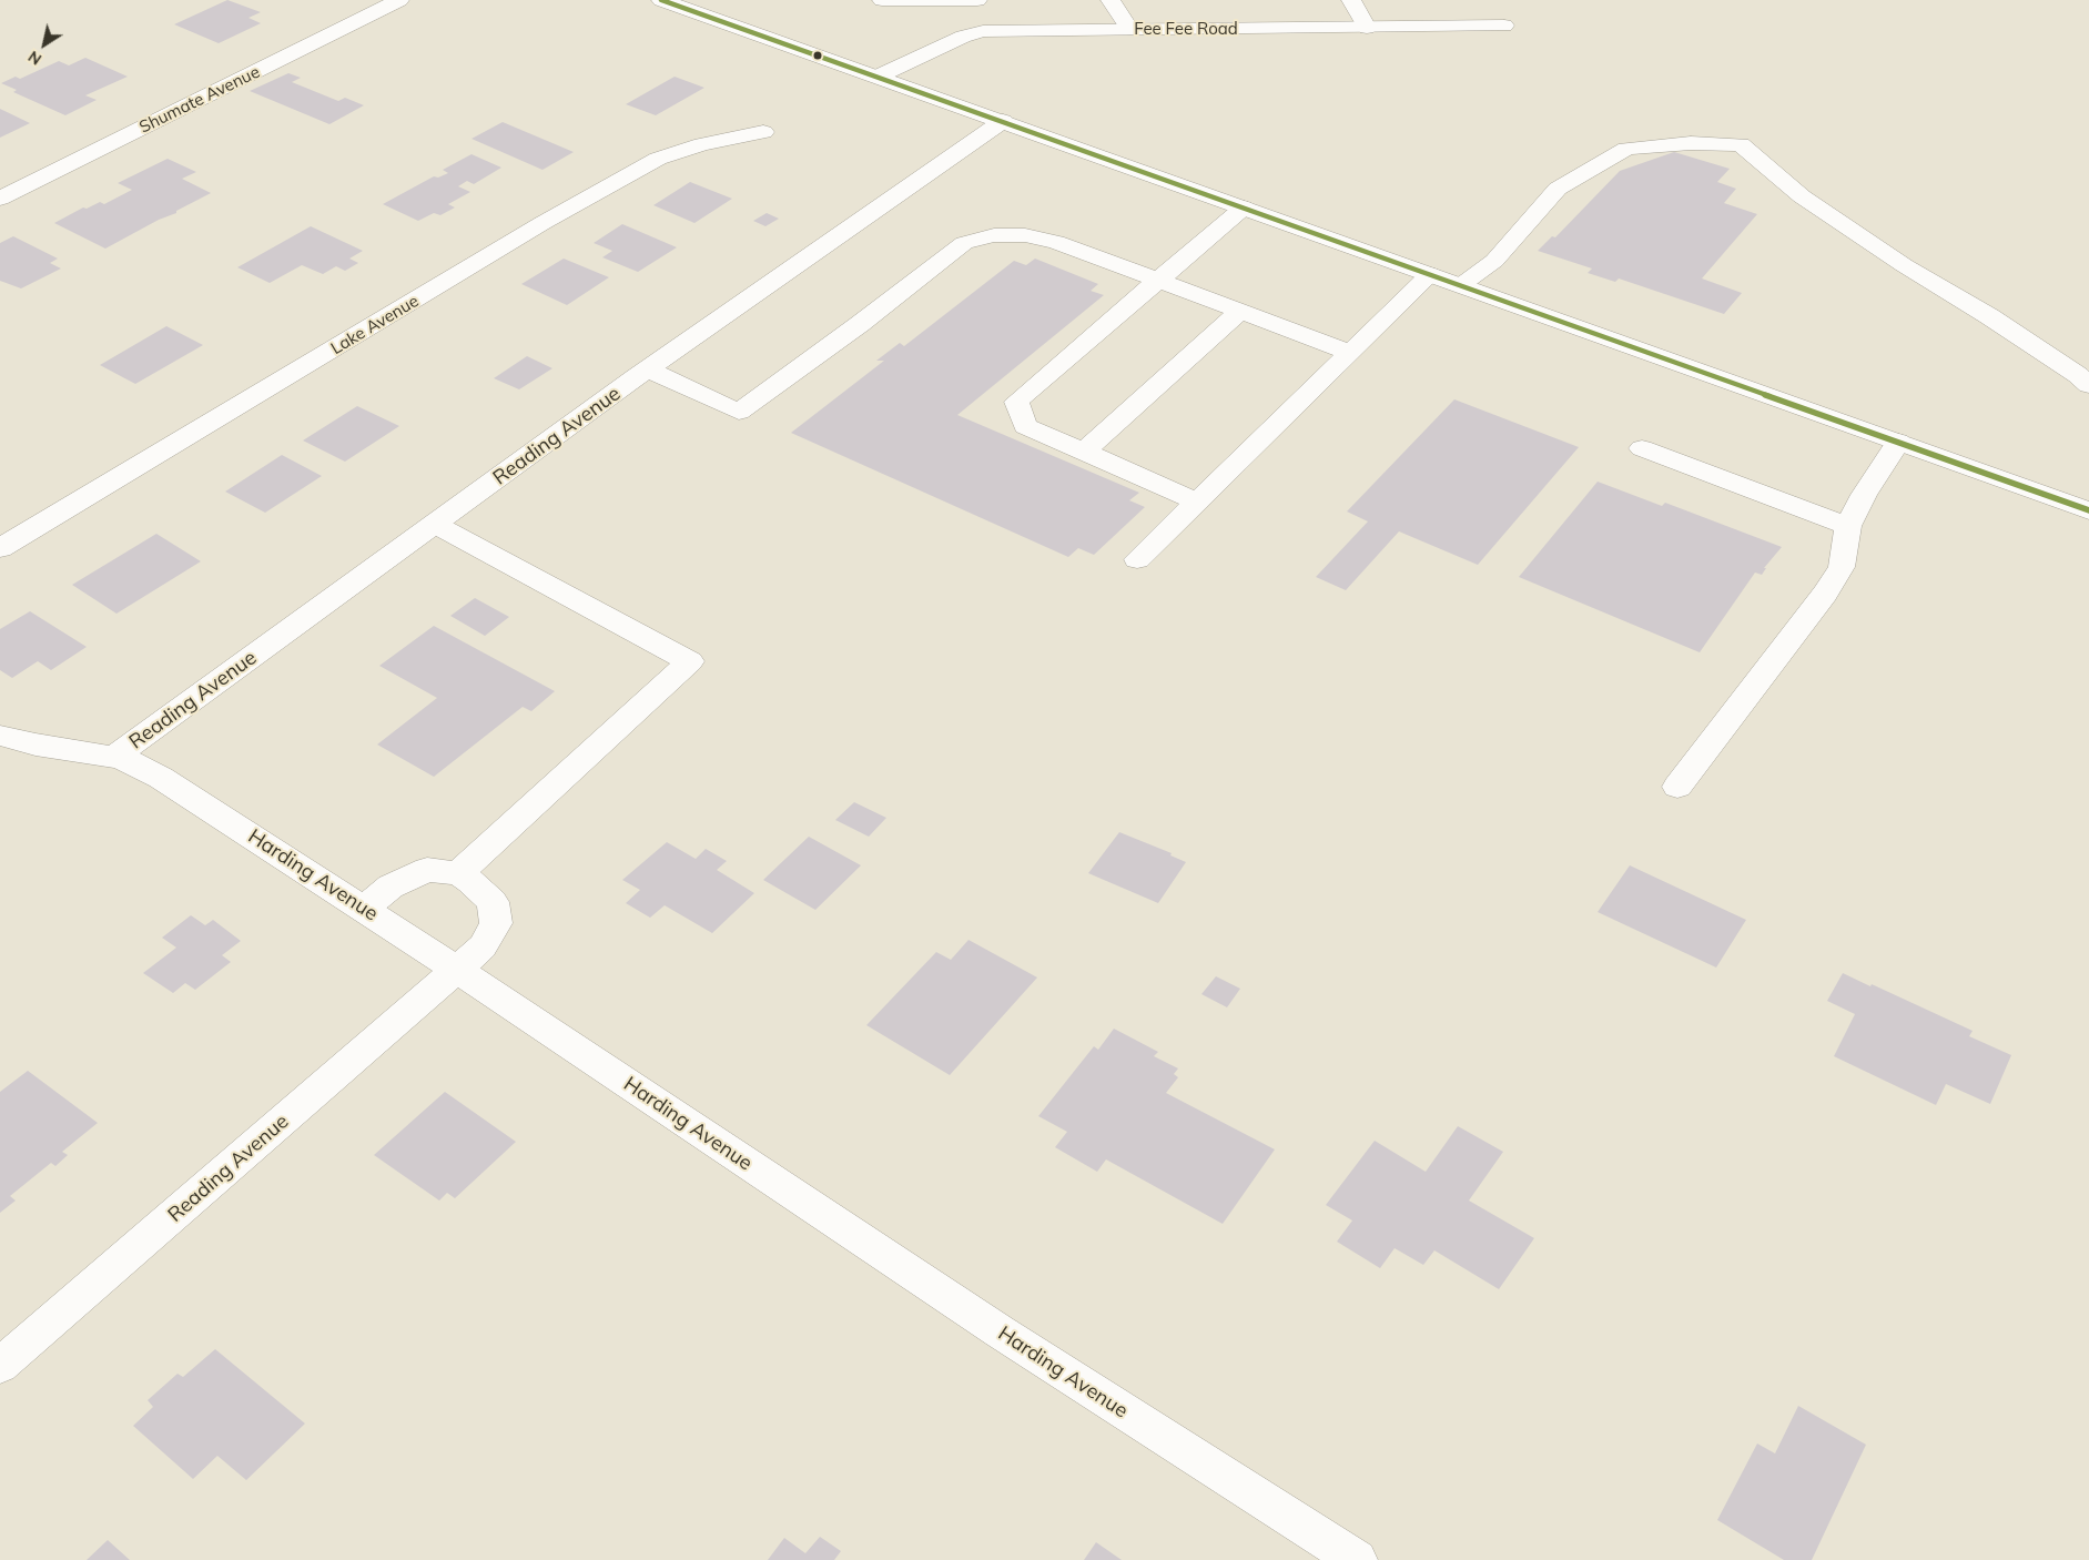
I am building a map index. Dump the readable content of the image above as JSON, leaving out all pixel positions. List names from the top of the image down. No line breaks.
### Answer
{"streets":{"street":["Fee Fee Road","Shumate Avenue","Lake Avenue","Reading Avenue","Harding Avenue"]},"crossings":[["Reading Avenue","Harding Avenue"]],"north":"bottom left"}
